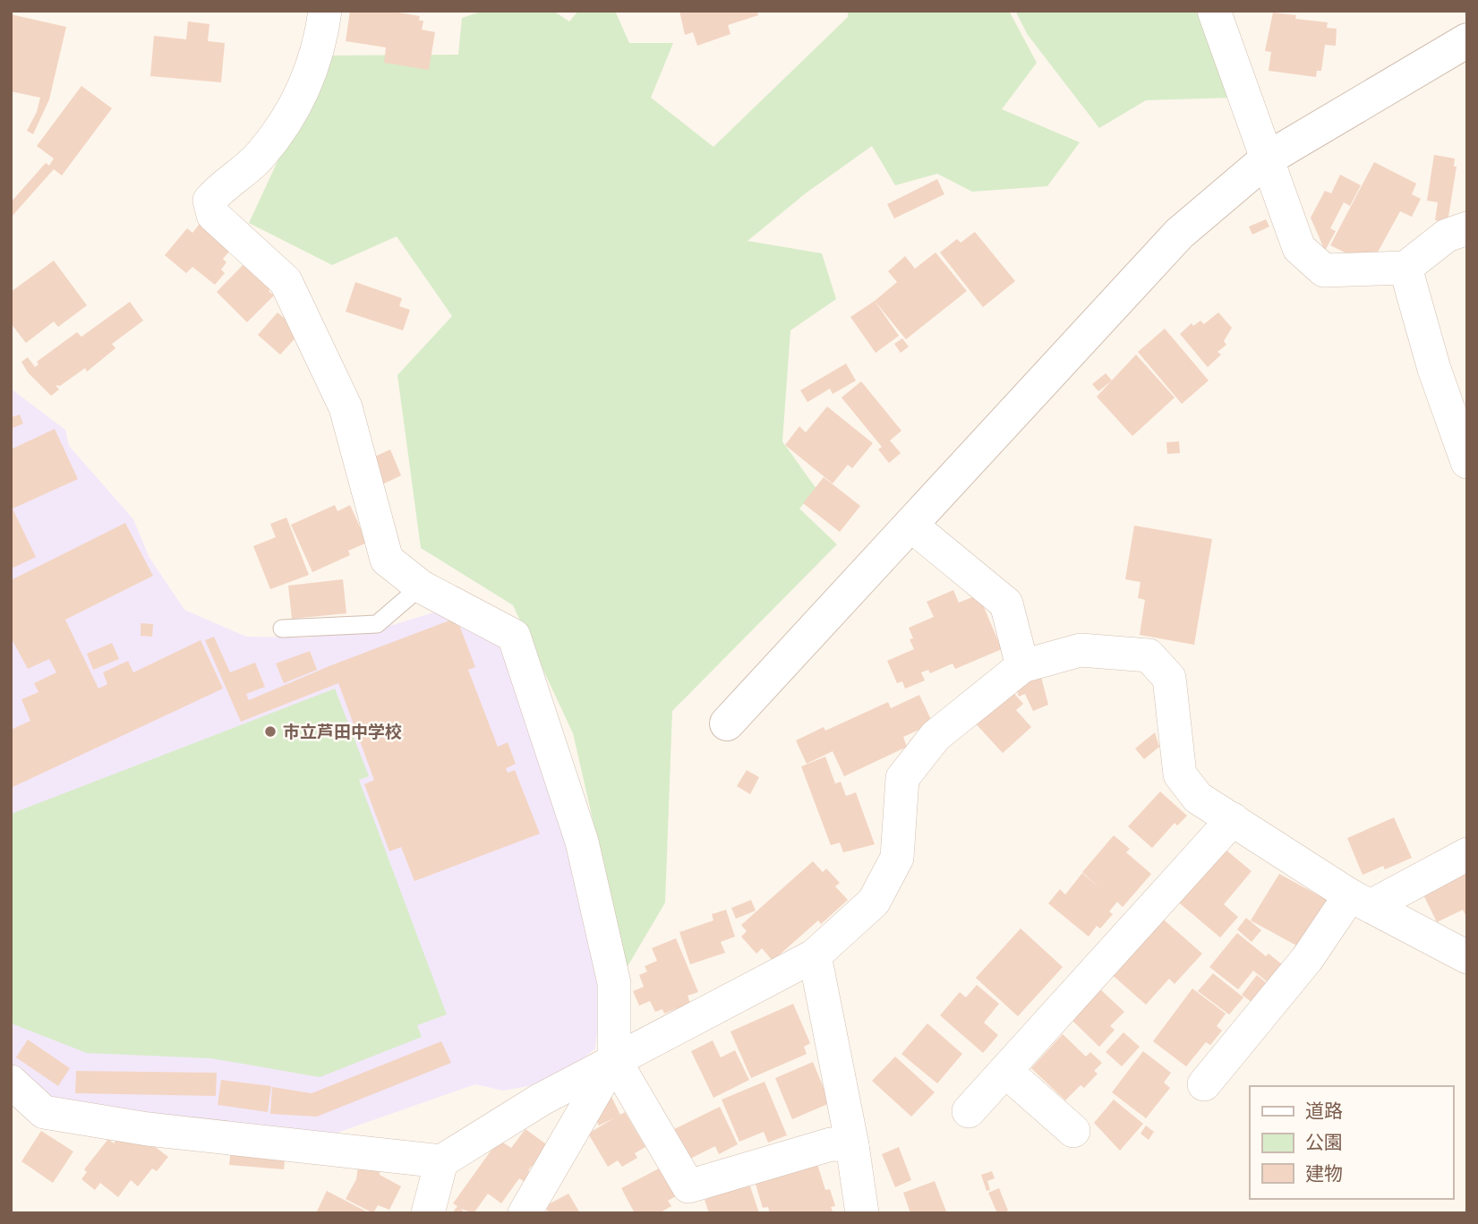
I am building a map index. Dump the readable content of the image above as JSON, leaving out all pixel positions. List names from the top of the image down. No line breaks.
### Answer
{"places":["市立芦田中学校"],"legend":["道路","公園","建物"]}
